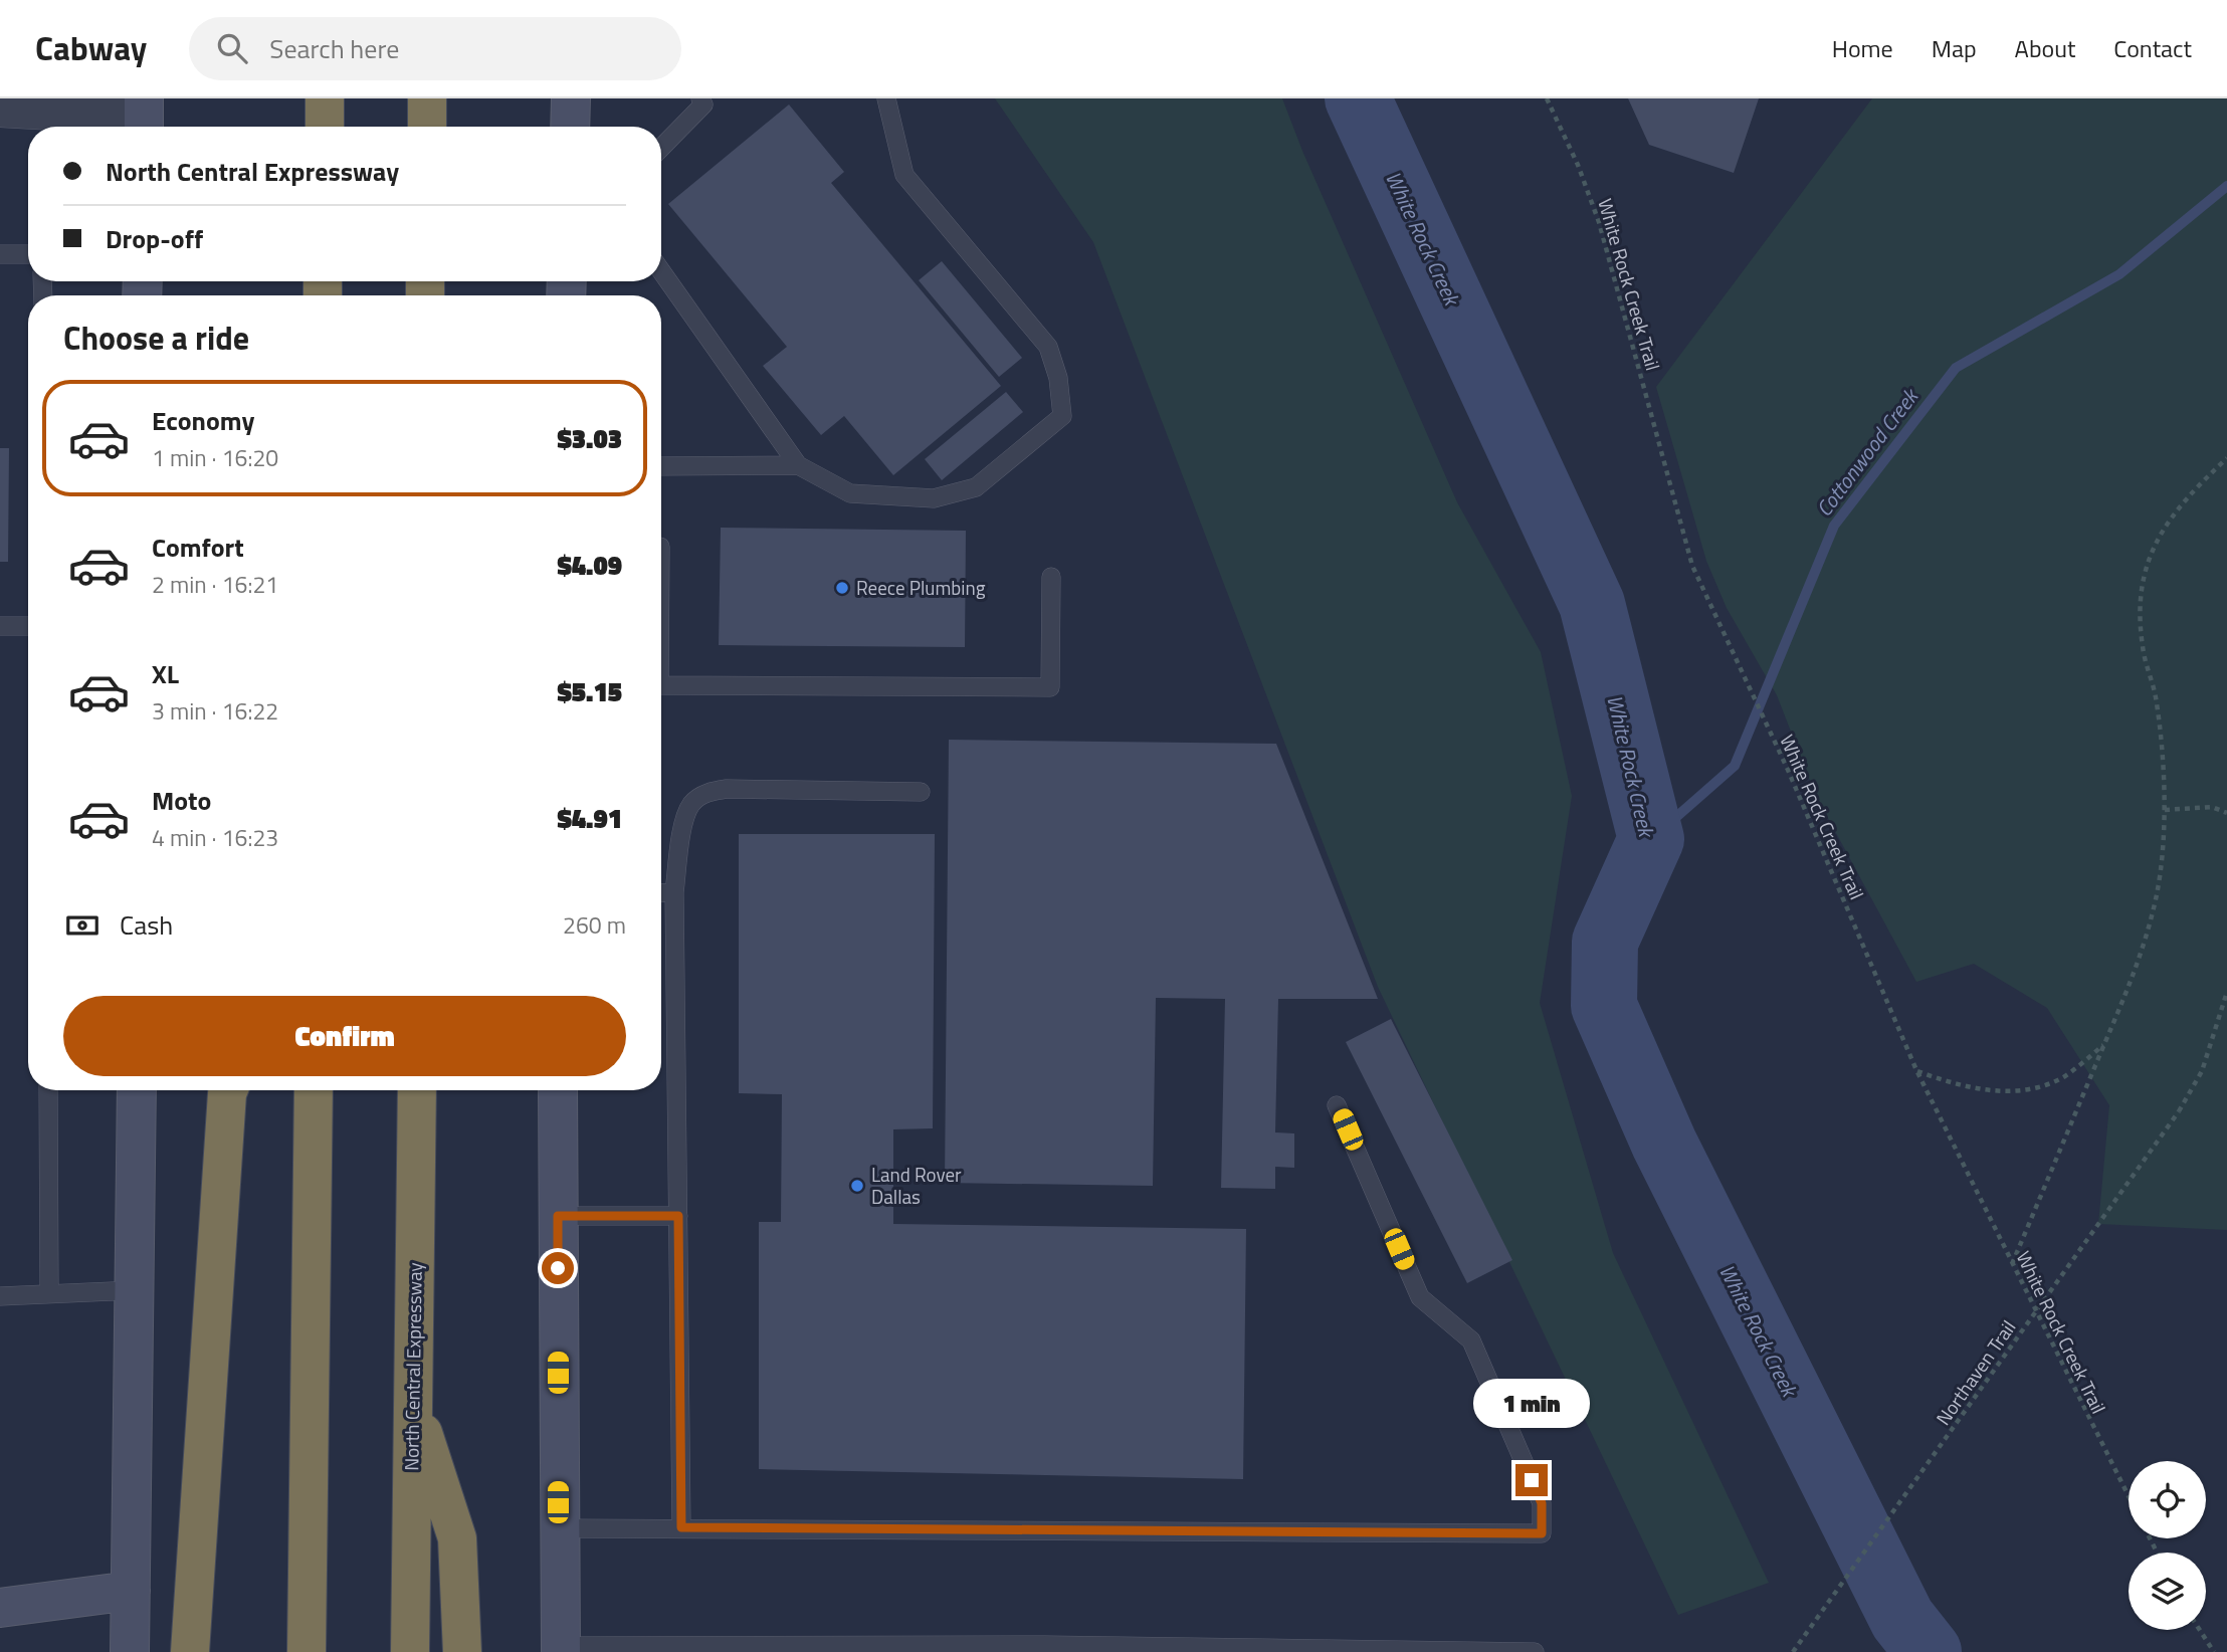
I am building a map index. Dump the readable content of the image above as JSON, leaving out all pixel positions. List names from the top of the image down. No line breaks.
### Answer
{"streets":{"highway":["North Central Expressway"],"path":["White Rock Creek Trail","Northaven Trail"]},"water":["White Rock Creek","Cottonwood Creek"],"places":["Reece Plumbing","Land Rover Dallas"],"page":{"header":"Cabway","search":"Search here","nav":["Home","Map","About","Contact"],"banner":["North Central Expressway","Drop-off"],"heading":"Choose a ride","list":[{"name":"Economy","note":"1 min · 16:20","value":"$3.03"},{"name":"Comfort","note":"2 min · 16:21","value":"$4.09"},{"name":"XL","note":"3 min · 16:22","value":"$5.15"},{"name":"Moto","note":"4 min · 16:23","value":"$4.91"}],"pay":["Cash","260 m"],"buttons":"Confirm","bubble":"1 min"}}
